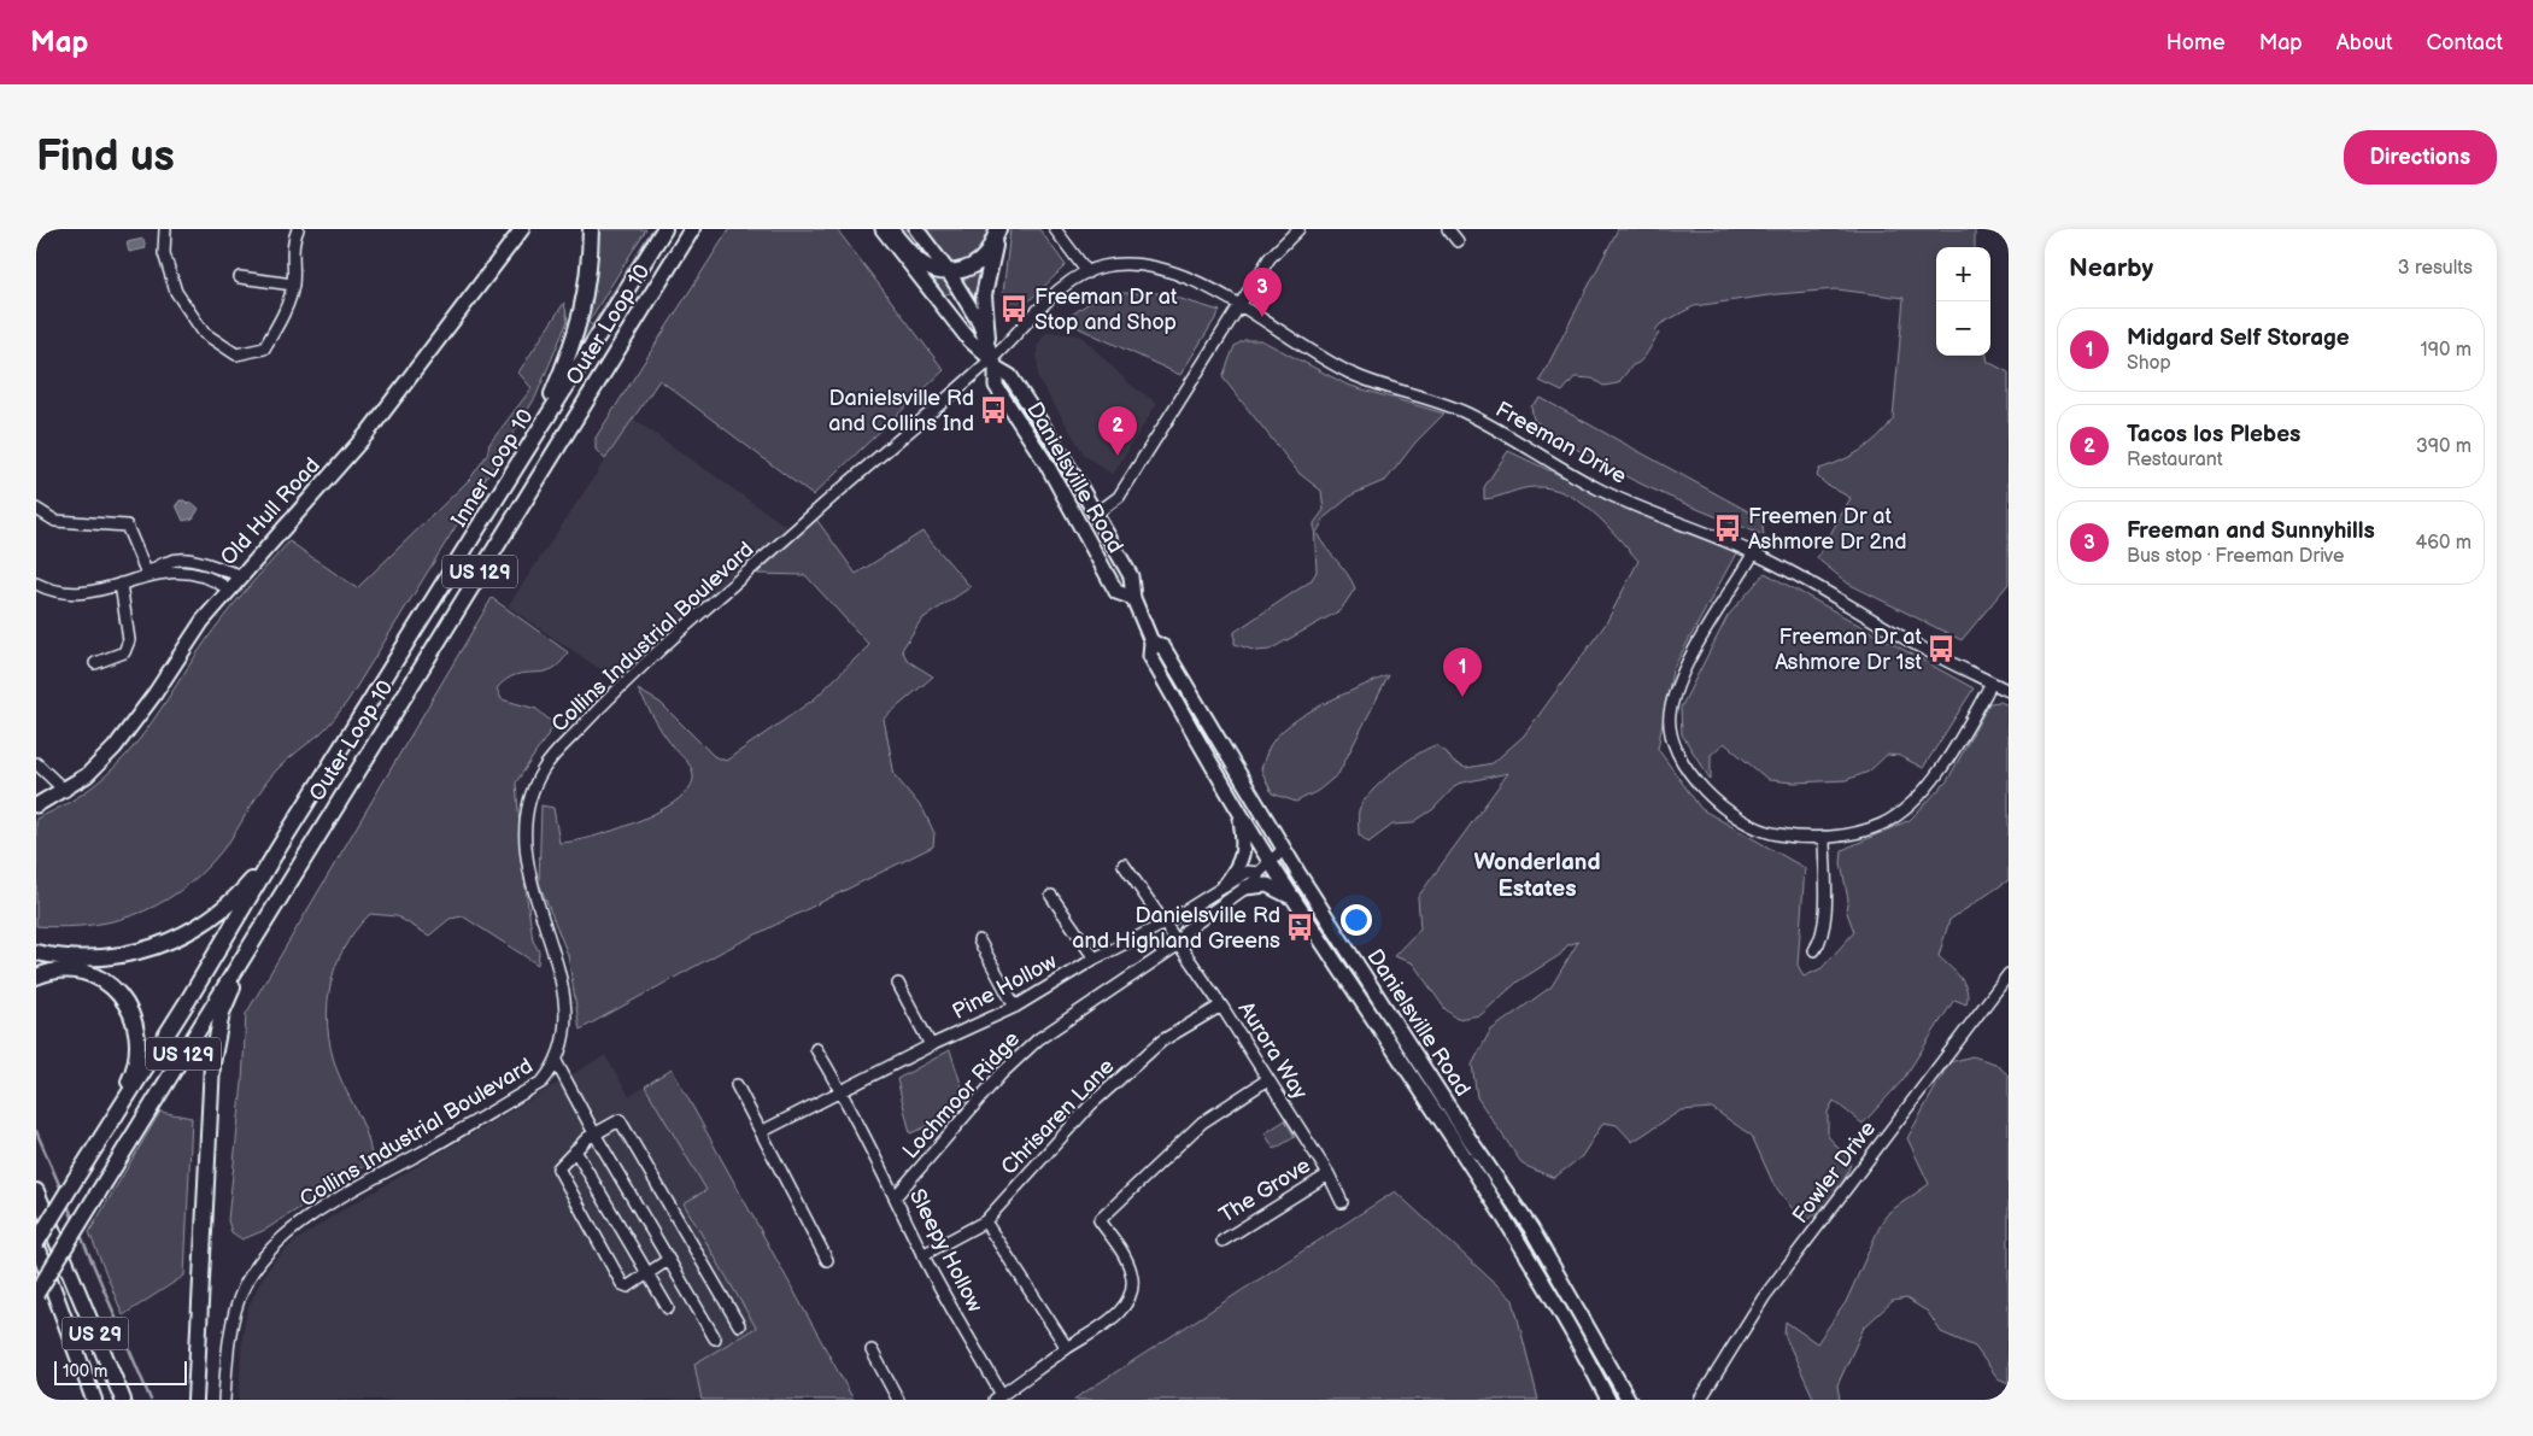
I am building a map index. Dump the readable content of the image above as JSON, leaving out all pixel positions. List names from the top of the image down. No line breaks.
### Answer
{"streets":{"highway":["Outer Loop 10","Inner Loop 10","US 129","US 29"],"main road":["Danielsville Road","Old Hull Road"],"street":["Freeman Drive","Collins Industrial Boulevard","Pine Hollow","Aurora Way","Lochmoor Ridge","Chrisaren Lane","Fowler Drive","The Grove","Sleepy Hollow"]},"crossings":[["Freeman Drive","Danielsville Road"],["Freeman Drive","Collins Industrial Boulevard"],["Inner Loop 10","US 129"],["Danielsville Road","Collins Industrial Boulevard"],["Danielsville Road","Pine Hollow"],["Pine Hollow","Aurora Way"],["Pine Hollow","Sleepy Hollow"],["Aurora Way","Lochmoor Ridge"],["Aurora Way","Chrisaren Lane"],["Aurora Way","The Grove"],["Lochmoor Ridge","Sleepy Hollow"],["Chrisaren Lane","Sleepy Hollow"]],"districts":["Wonderland Estates"],"places":{"bus stop":["Freeman Dr at Stop and Shop","Danielsville Rd and Collins Ind","Freemen Dr at Ashmore Dr 2nd","Freeman Dr at Ashmore Dr 1st","Danielsville Rd and Highland Greens"]},"scale_bar":"100 m","page":{"header":"Map","nav":["Home","Map","About","Contact"],"buttons":"Directions","title":"Find us","heading":["Nearby","3 results"],"map_buttons":["+","−"],"pins":["3","2","1"],"list":[{"mark":"1","name":"Midgard Self Storage","note":"Shop","value":"190 m"},{"mark":"2","name":"Tacos los Plebes","note":"Restaurant","value":"390 m"},{"mark":"3","name":"Freeman and Sunnyhills","note":"Bus stop · Freeman Drive","value":"460 m"}],"scale":"100 m"}}
